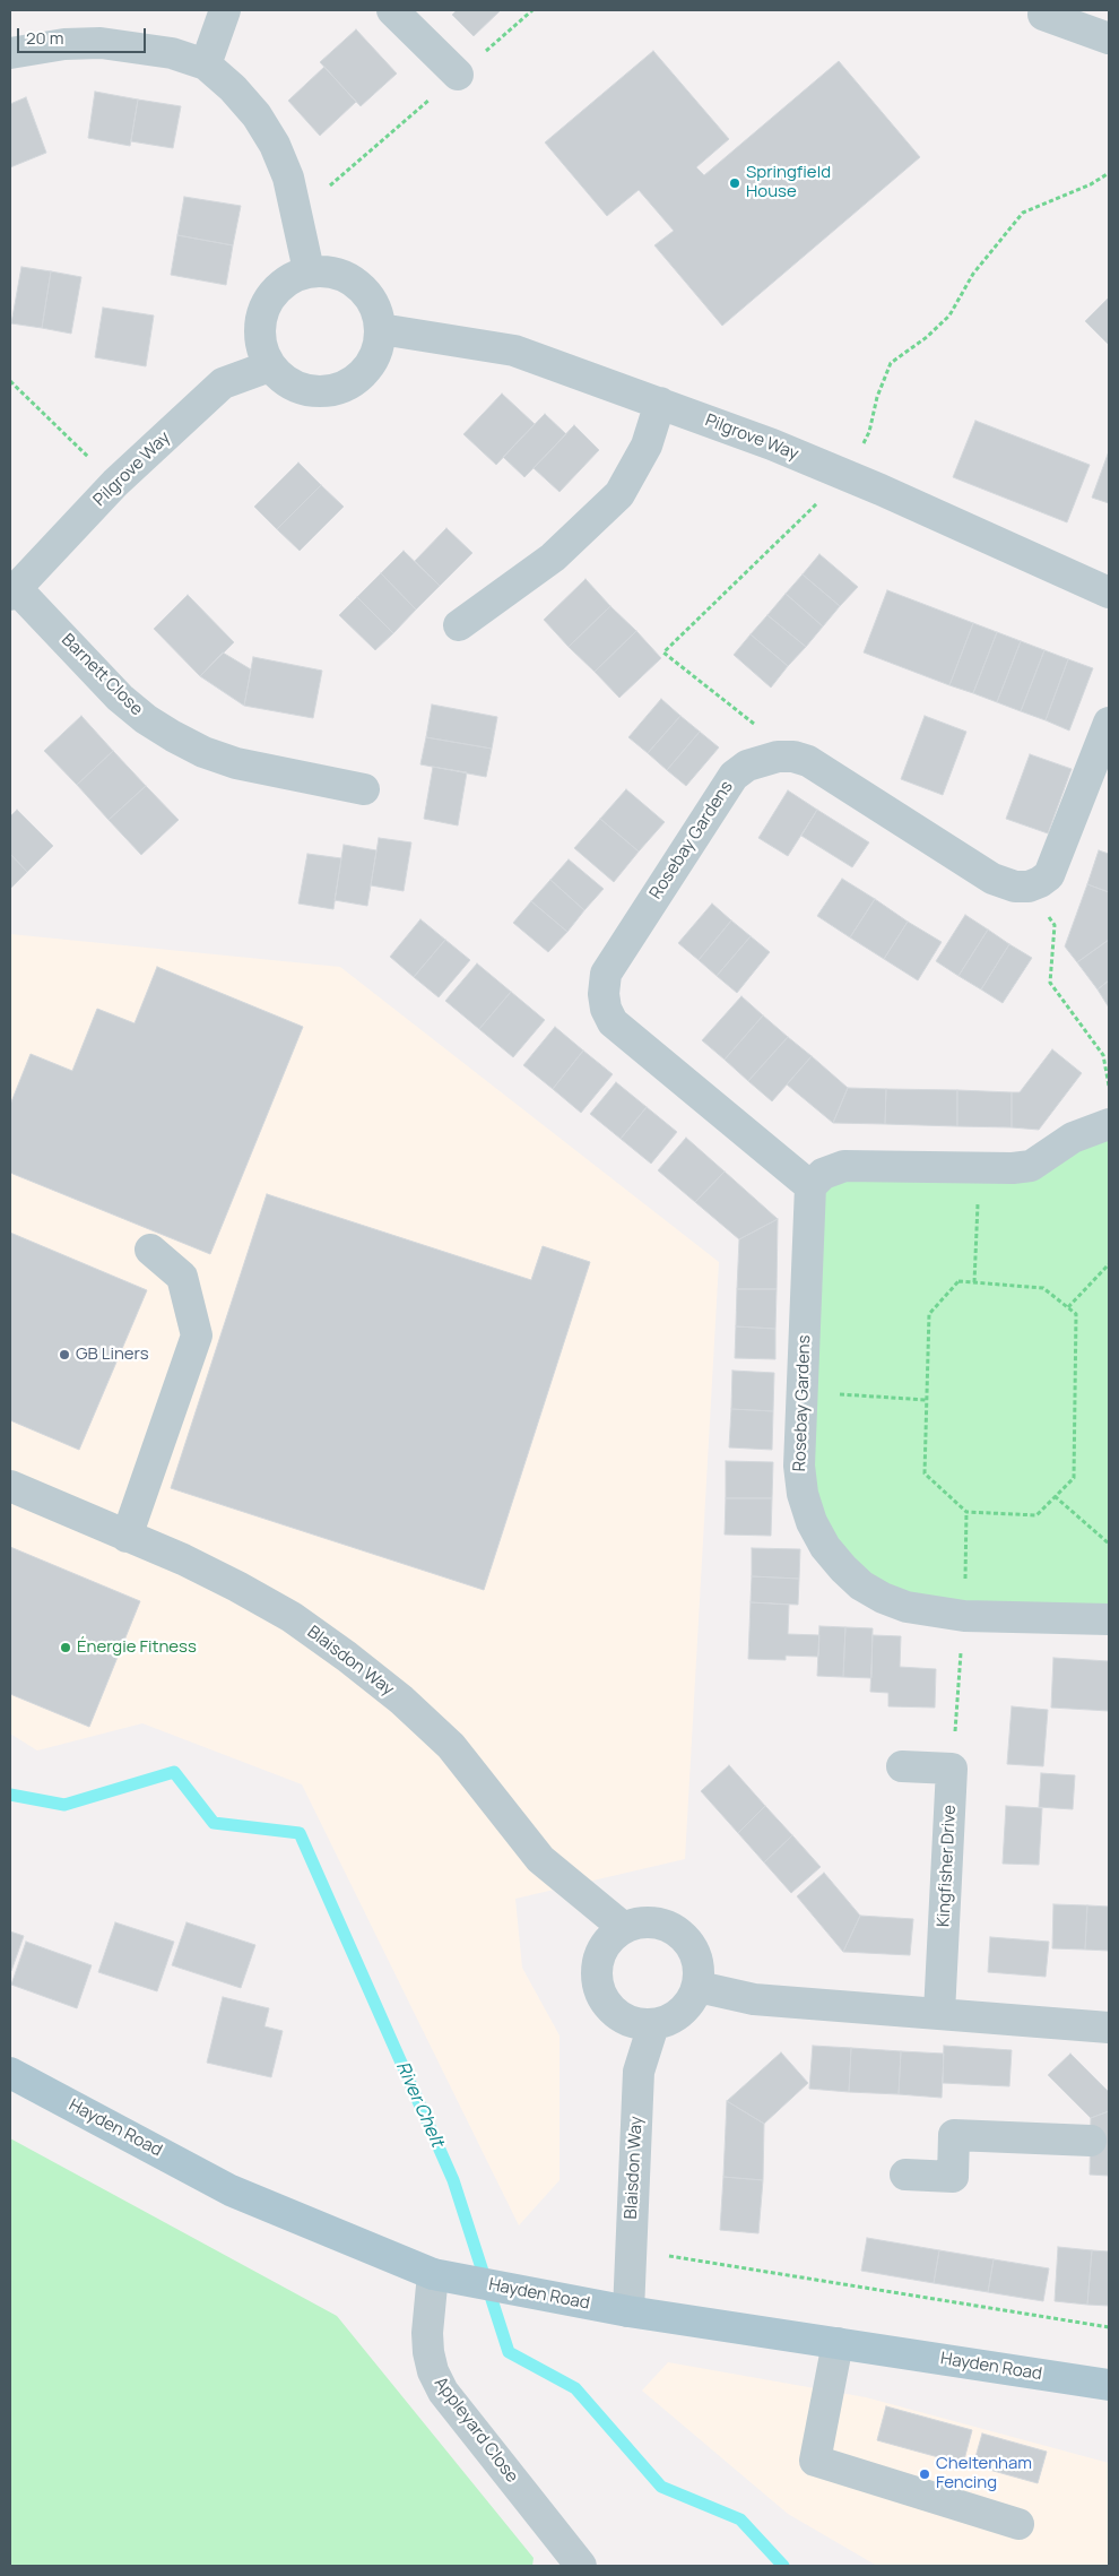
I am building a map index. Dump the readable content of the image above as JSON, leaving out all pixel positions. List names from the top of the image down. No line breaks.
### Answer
{"streets":{"main road":["Hayden Road"],"street":["Pilgrove Way","Barnett Close","Rosebay Gardens","Blaisdon Way","Kingfisher Drive","Appleyard Close"]},"crossings":[["Pilgrove Way","Barnett Close"],["Blaisdon Way","Hayden Road"],["Hayden Road","Appleyard Close"]],"water":["River Chelt"],"places":["Springfield House","GB Liners","Énergie Fitness","Cheltenham Fencing"],"scale_bar":"20 m"}
